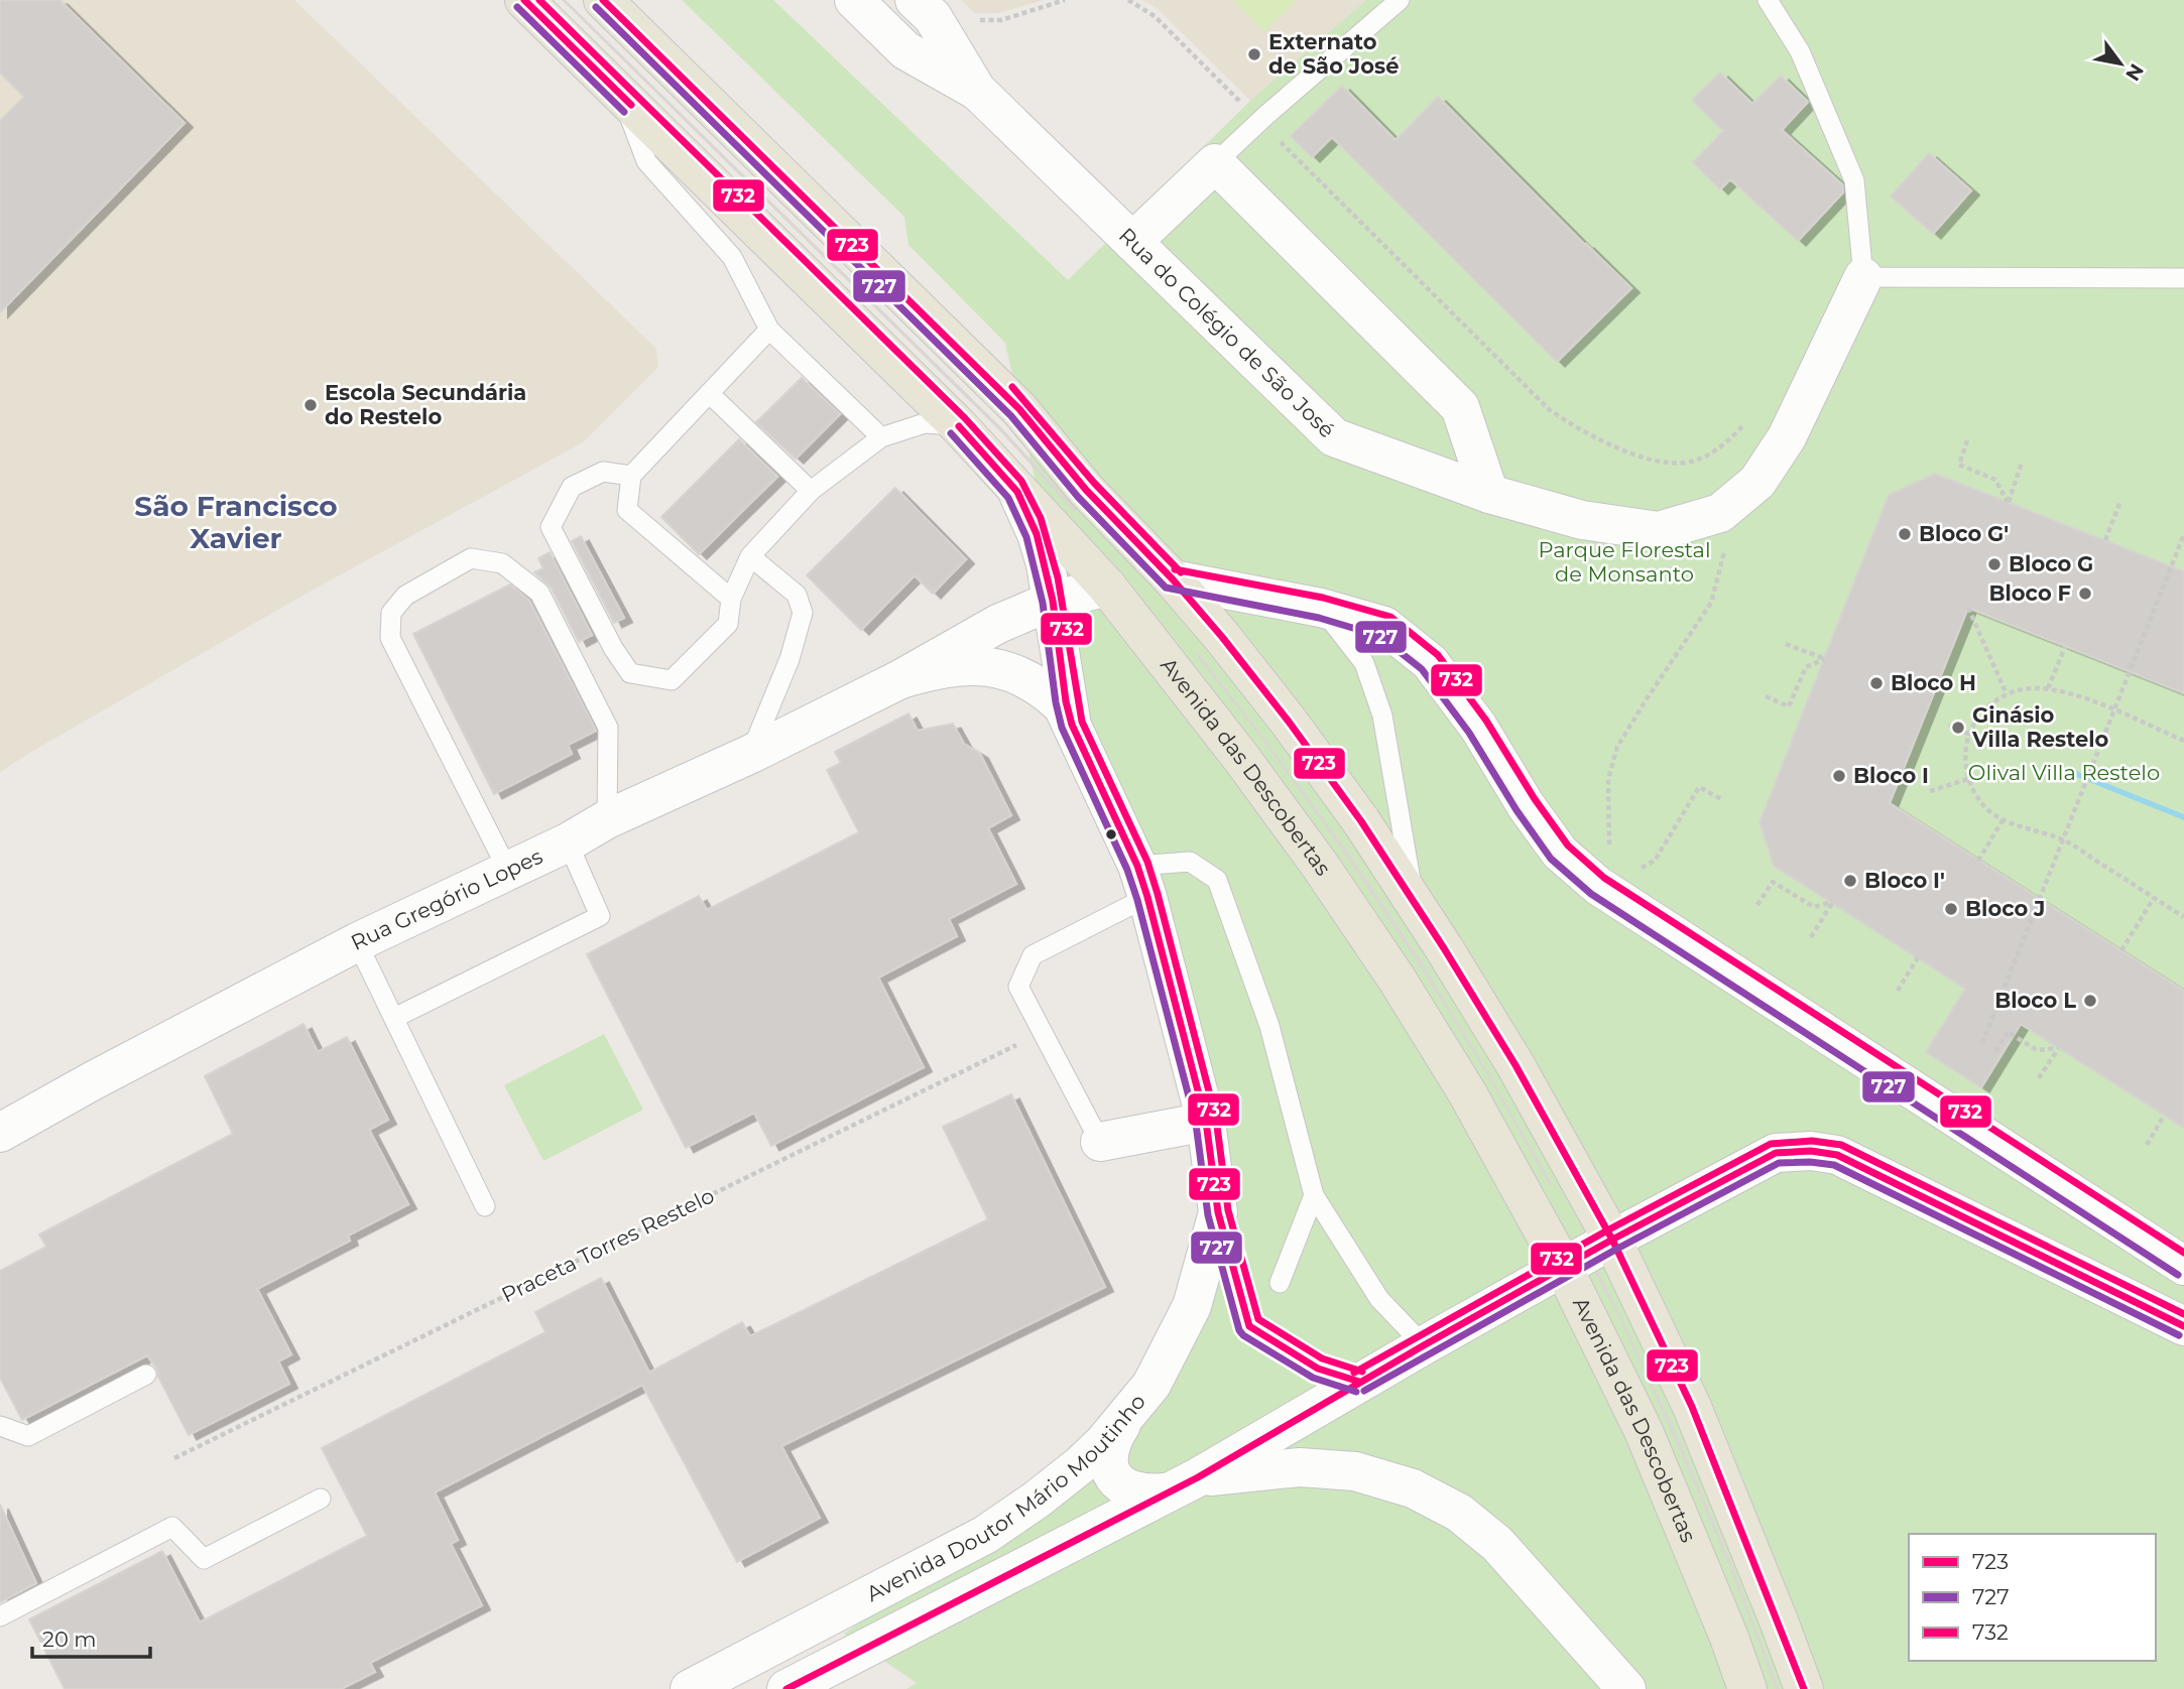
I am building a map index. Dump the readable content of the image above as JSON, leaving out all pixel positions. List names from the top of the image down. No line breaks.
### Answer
{"streets":{"main road":["Avenida das Descobertas"],"street":["Rua do Colégio de São José","Rua Gregório Lopes","Avenida Doutor Mário Moutinho"],"path":["Praceta Torres Restelo"]},"crossings":[["Avenida das Descobertas","Rua Gregório Lopes"],["Rua Gregório Lopes","Avenida Doutor Mário Moutinho"]],"districts":["São Francisco Xavier"],"parks":["Parque Florestal de Monsanto","Olival Villa Restelo"],"places":["Externato de São José","Escola Secundária do Restelo","Bloco G'","Bloco G","Bloco F","Bloco H","Ginásio Villa Restelo","Bloco I","Bloco I'","Bloco J","Bloco L"],"lines":["transit line 723","transit line 732","transit line 727"],"legend":["723","727","732"],"scale_bar":"20 m","north":"bottom right"}
